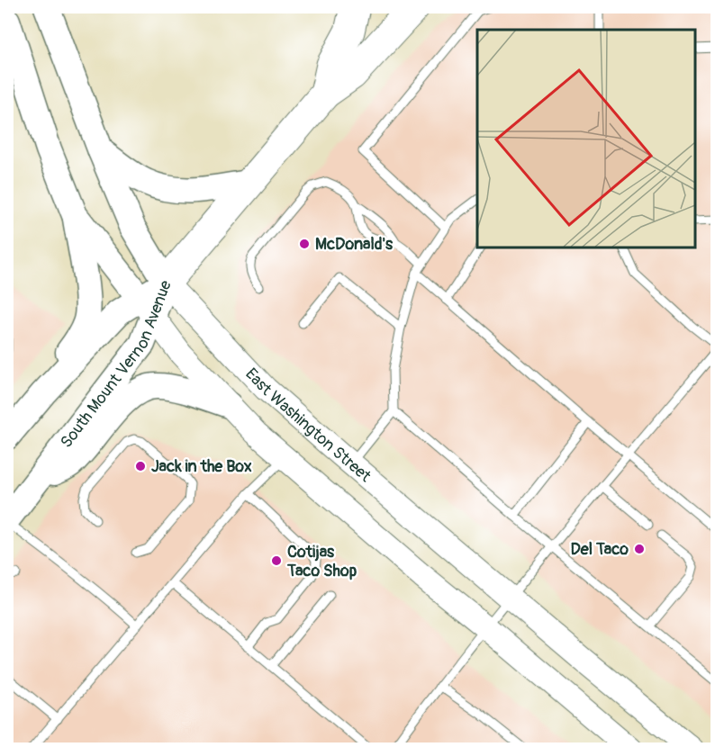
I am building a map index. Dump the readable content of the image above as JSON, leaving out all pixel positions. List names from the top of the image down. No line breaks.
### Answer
{"streets":{"main road":["South Mount Vernon Avenue","East Washington Street"]},"crossings":[["South Mount Vernon Avenue","East Washington Street"]],"places":["McDonald's","Jack in the Box","Del Taco","Cotijas Taco Shop"]}
